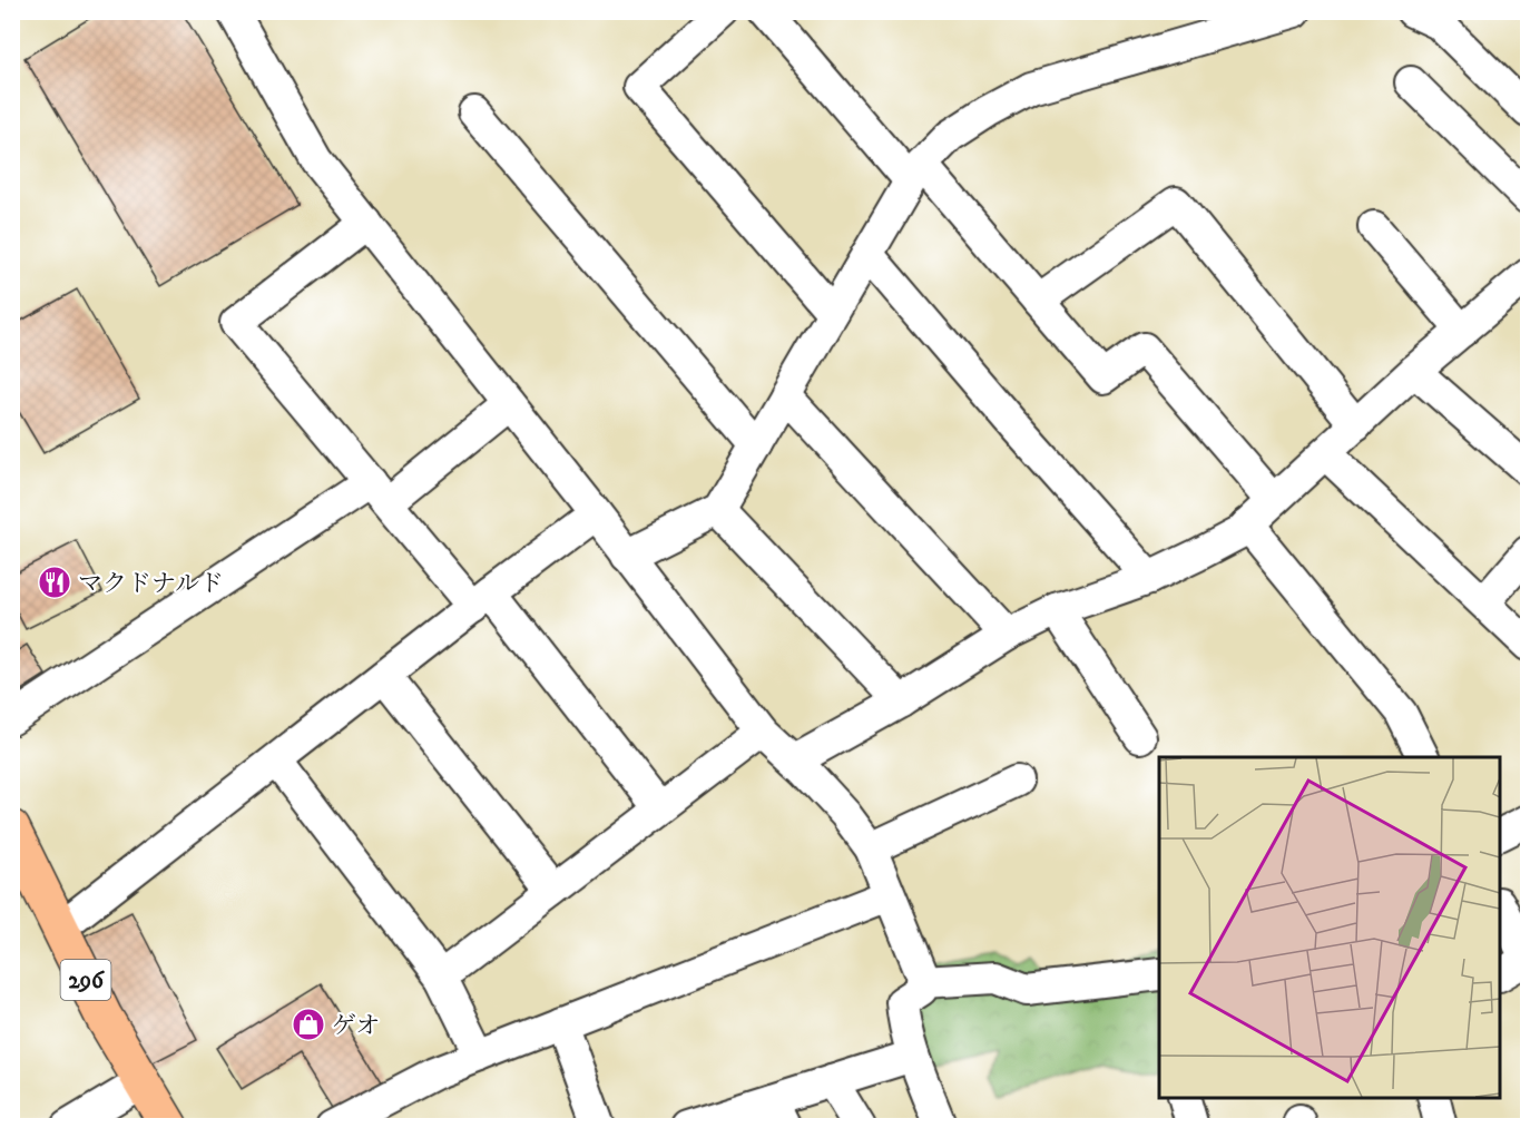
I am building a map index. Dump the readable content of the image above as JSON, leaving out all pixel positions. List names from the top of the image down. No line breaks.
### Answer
{"streets":{"highway":["296"]},"places":{"restaurant":["マクドナルド"],"shop":["ゲオ"]}}
